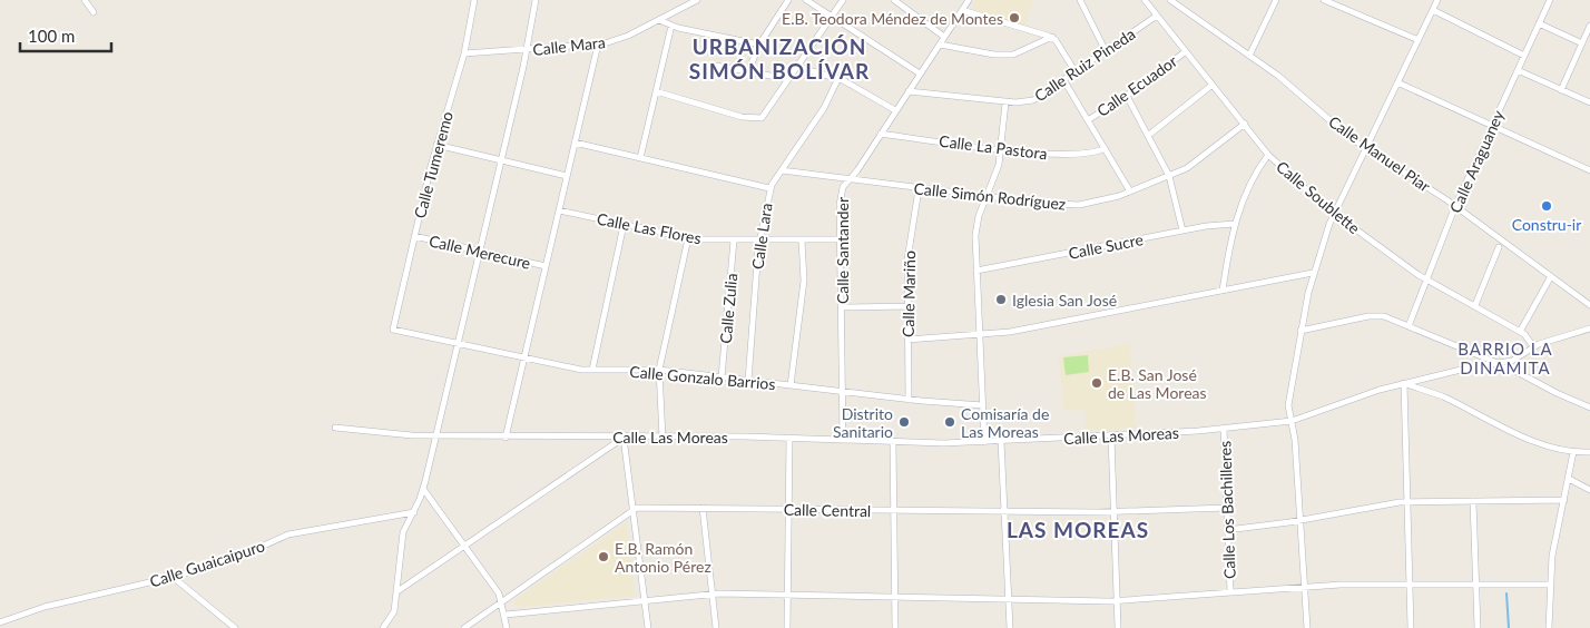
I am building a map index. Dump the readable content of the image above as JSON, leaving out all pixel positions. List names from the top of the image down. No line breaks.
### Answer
{"streets":{"street":["Calle Mara","Calle Ruiz Pineda","Calle Ecuador","Calle La Pastora","Calle Manuel Piar","Calle Araguaney","Calle Tumeremo","Calle Simón Rodríguez","Calle Soublette","Calle Las Flores","Calle Lara","Calle Sucre","Calle Santander","Calle Merecure","Calle Mariño","Calle Zulia","Calle Gonzalo Barrios","Calle Las Moreas","Calle Central","Calle Los Bachilleres","Calle Guaicaipuro"]},"crossings":[["Calle Mara","Calle Tumeremo"],["Calle Ruiz Pineda","Calle Soublette"],["Calle Ruiz Pineda","Calle Santander"],["Calle Ecuador","Calle Soublette"],["Calle La Pastora","Calle Santander"],["Calle Manuel Piar","Calle Araguaney"],["Calle Araguaney","Calle Soublette"],["Calle Tumeremo","Calle Merecure"],["Calle Tumeremo","Calle Gonzalo Barrios"],["Calle Simón Rodríguez","Calle Soublette"],["Calle Simón Rodríguez","Calle Lara"],["Calle Simón Rodríguez","Calle Santander"],["Calle Simón Rodríguez","Calle Mariño"],["Calle Soublette","Calle Las Moreas"],["Calle Las Flores","Calle Lara"],["Calle Las Flores","Calle Santander"],["Calle Las Flores","Calle Zulia"],["Calle Lara","Calle Gonzalo Barrios"],["Calle Santander","Calle Gonzalo Barrios"],["Calle Santander","Calle Las Moreas"],["Calle Mariño","Calle Gonzalo Barrios"],["Calle Zulia","Calle Gonzalo Barrios"],["Calle Las Moreas","Calle Los Bachilleres"],["Calle Central","Calle Los Bachilleres"]],"districts":["URBANIZACIÓN SIMÓN BOLÍVAR","BARRIO LA DINAMITA","LAS MOREAS"],"places":["E.B. Teodora Méndez de Montes","Constru-ir","Iglesia San José","E.B. San José de Las Moreas","Distrito Sanitario","Comisaría de Las Moreas","E.B. Ramón Antonio Pérez"],"scale_bar":"100 m"}
